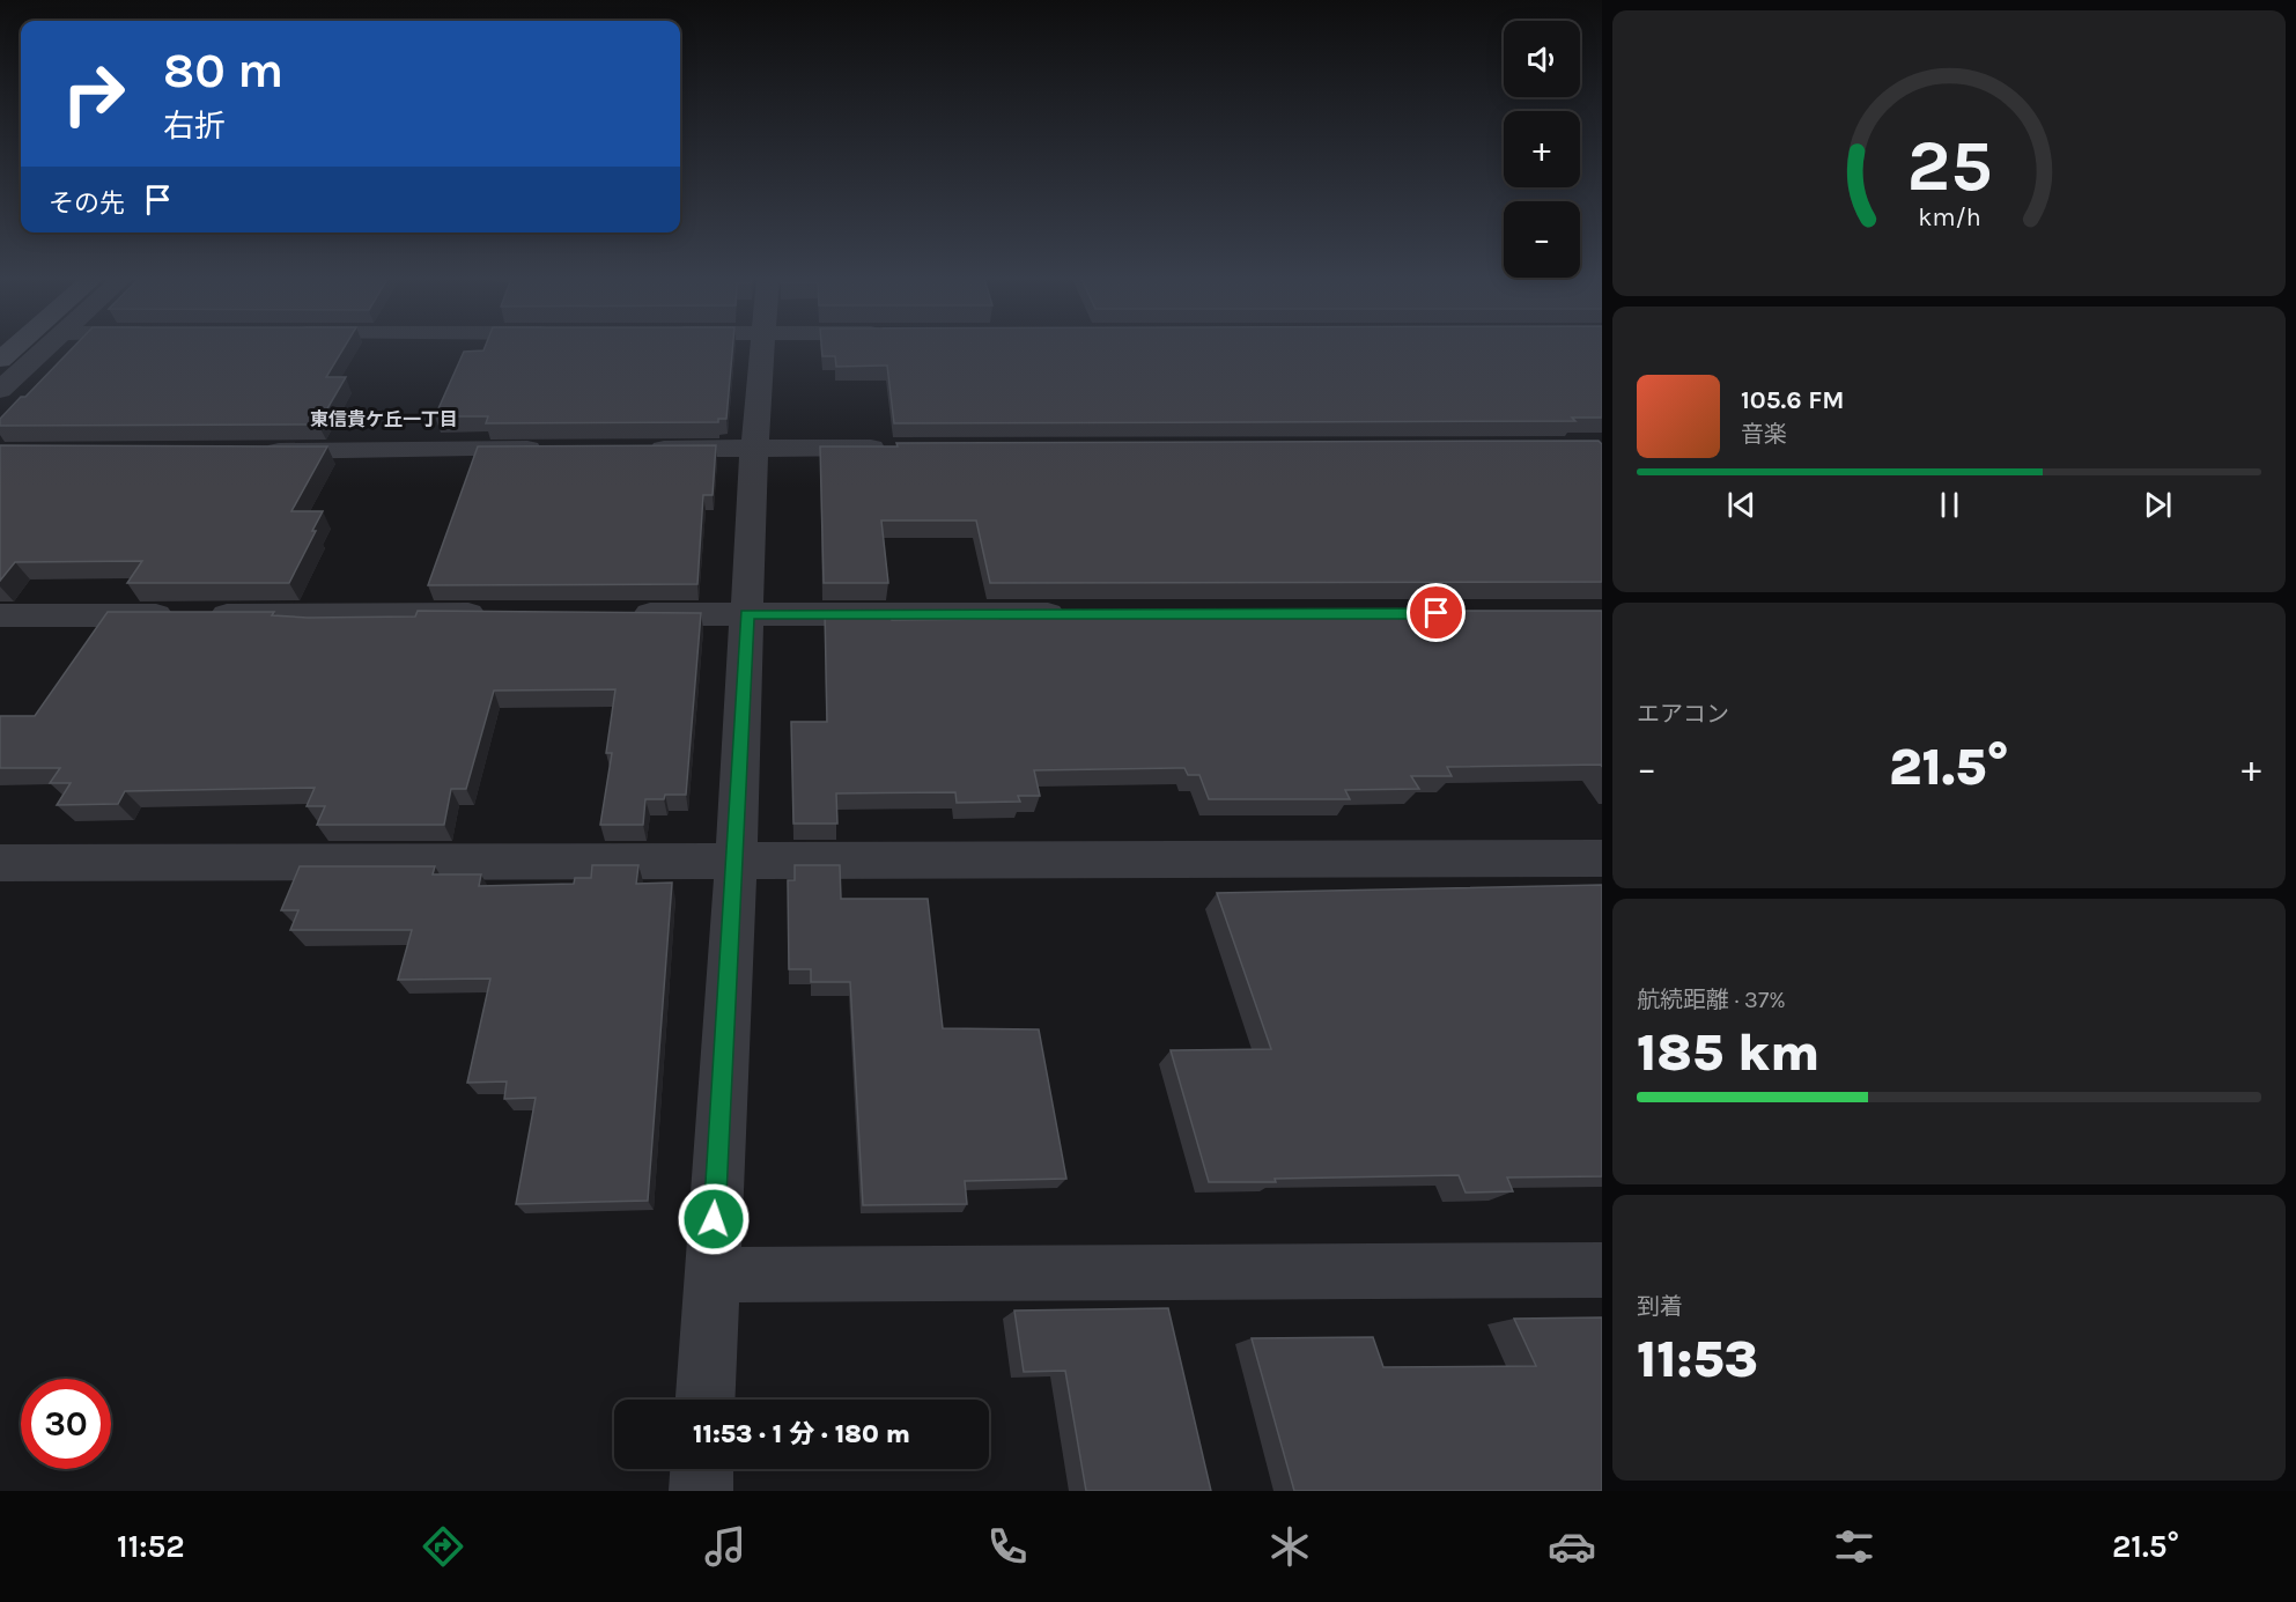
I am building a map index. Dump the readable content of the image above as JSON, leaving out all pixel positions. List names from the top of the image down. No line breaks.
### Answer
{"districts":["東信貴ケ丘一丁目"],"page":{"map_buttons":["+","−"],"turn":["80 m","右折"],"then":"その先","song":["105.6 FM","音楽"],"tile":["エアコン",["航続距離 · 37%","185 km"],["到着","11:53"]],"heat":["−","21.5°","+"],"limit":"30","trip":"11:53 · 1 分 · 180 m","tabs":["11:52","21.5°"],"gauge":["25","km/h"]}}
